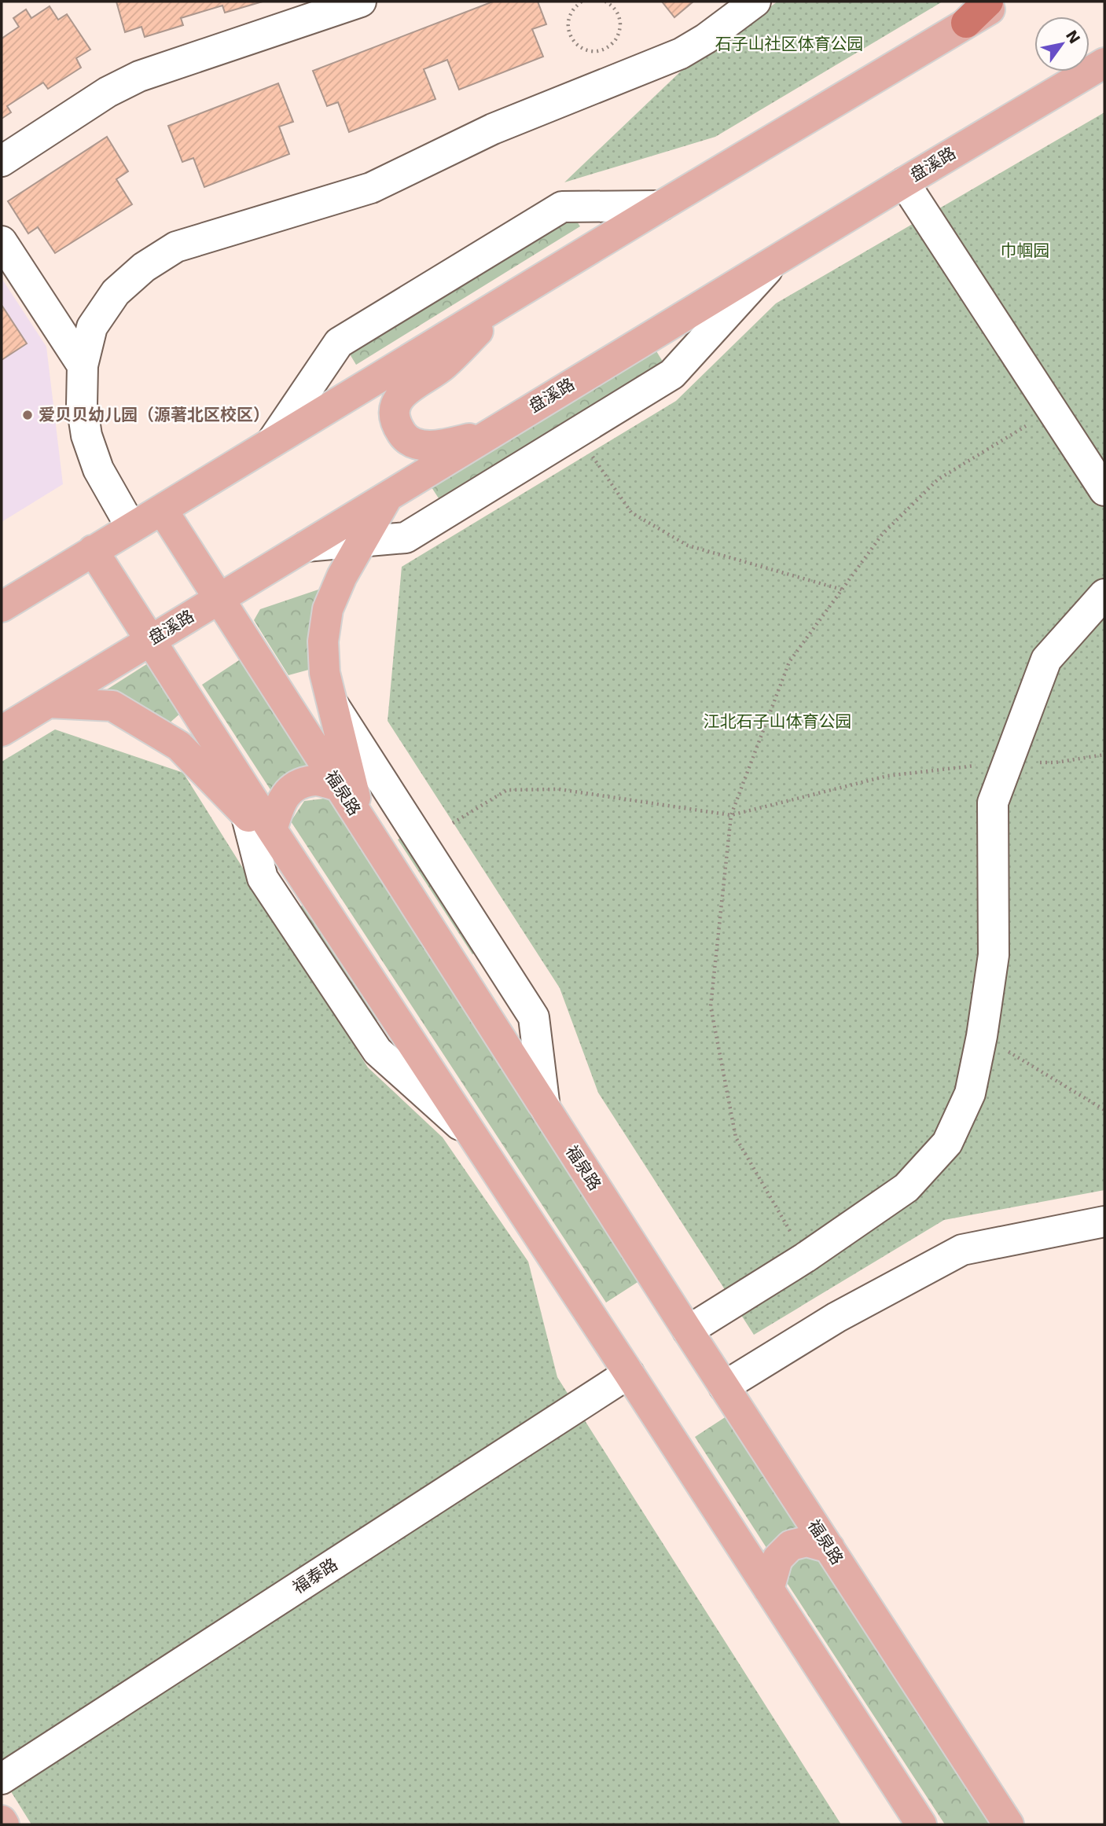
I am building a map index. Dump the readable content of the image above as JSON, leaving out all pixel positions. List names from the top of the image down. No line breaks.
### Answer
{"streets":{"main road":["盘溪路","福泉路"],"street":["福泰路"]},"crossings":[["盘溪路","福泉路"]],"parks":["石子山社区体育公园","巾帼园","江北石子山体育公园"],"places":["爱贝贝幼儿园（源著北区校区）"],"north":"top right"}
